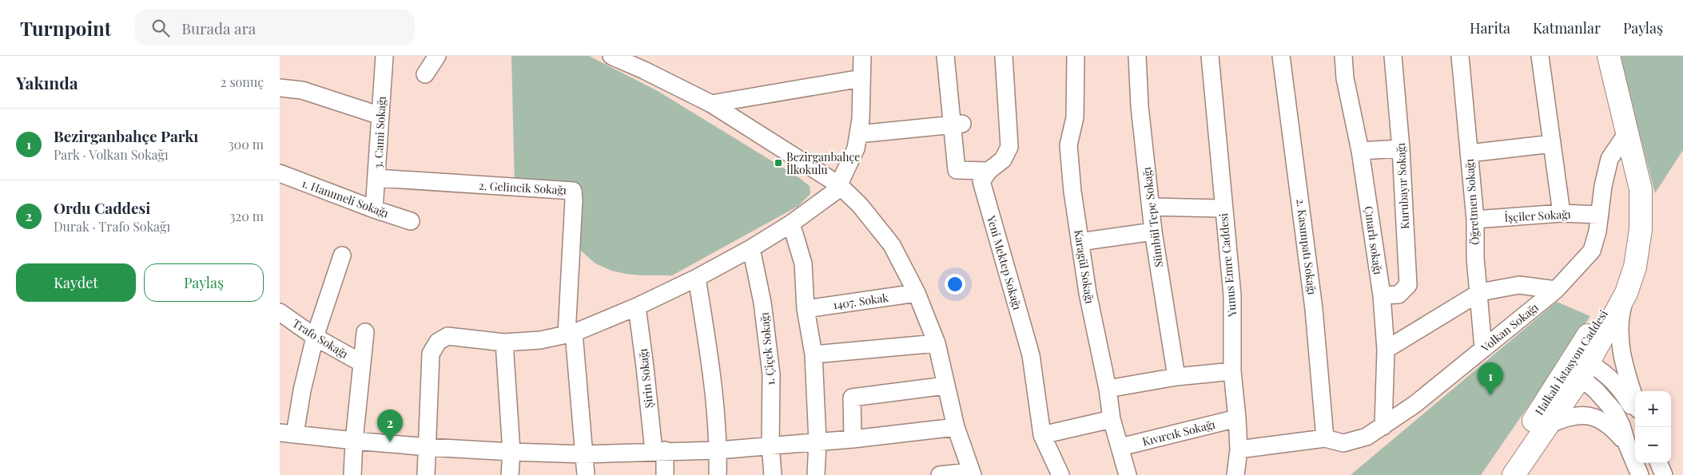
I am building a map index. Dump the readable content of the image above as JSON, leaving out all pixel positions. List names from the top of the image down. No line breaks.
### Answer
{"streets":{"main road":["Halkalı İstasyon Caddesi"],"street":["3. Cami Sokağı","Kurubayır Sokağı","2. Gelincik Sokağı","1. Hanımeli Sokağı","Öğretmen Sokağı","İşçiler Sokağı","Sümbül Tepe Sokağı","Çınarlı sokağı","2. Kasımpatı Sokağı","Yeni Mektep Sokağı","Yunus Emre Caddesi","Karagül Sokağı","1407. Sokak","Volkan Sokağı","Trafo Sokağı","1. Çiçek Sokağı","Şirin Sokağı","Kıvırcık Sokağı"]},"crossings":[["3. Cami Sokağı","2. Gelincik Sokağı"],["3. Cami Sokağı","1. Hanımeli Sokağı"],["Kurubayır Sokağı","Çınarlı sokağı"],["Öğretmen Sokağı","İşçiler Sokağı"],["Öğretmen Sokağı","Volkan Sokağı"],["İşçiler Sokağı","Volkan Sokağı"],["Çınarlı sokağı","Volkan Sokağı"],["2. Kasımpatı Sokağı","Volkan Sokağı"],["Yunus Emre Caddesi","Volkan Sokağı"],["Yunus Emre Caddesi","Kıvırcık Sokağı"],["Karagül Sokağı","Kıvırcık Sokağı"],["Volkan Sokağı","Halkalı İstasyon Caddesi"]],"places":{"transit":["Bezirganbahçe İlkokulu"]},"page":{"header":"Turnpoint","search":"Burada ara","nav":["Harita","Katmanlar","Paylaş"],"heading":["Yakında","2 sonuç"],"list":[{"mark":"1","name":"Bezirganbahçe Parkı","note":"Park · Volkan Sokağı","value":"300 m"},{"mark":"2","name":"Ordu Caddesi","note":"Durak · Trafo Sokağı","value":"320 m"}],"buttons":["Kaydet","Paylaş"],"pins":["1","2"],"map_buttons":["+","−"]}}
